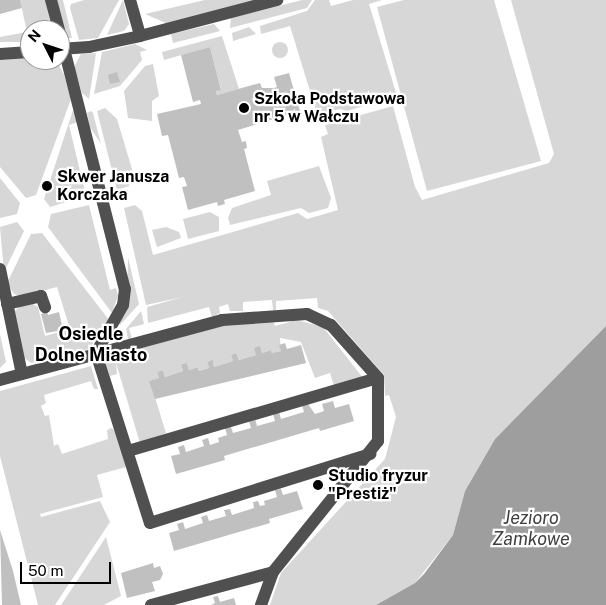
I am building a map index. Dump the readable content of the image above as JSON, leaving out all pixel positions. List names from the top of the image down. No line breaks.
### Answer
{"districts":["Osiedle Dolne Miasto"],"water":["Jezioro Zamkowe"],"places":["Szkoła Podstawowa nr 5 w Wałczu","Skwer Janusza Korczaka","Studio fryzur \"Prestiż\""],"scale_bar":"50 m","north":"top left"}
